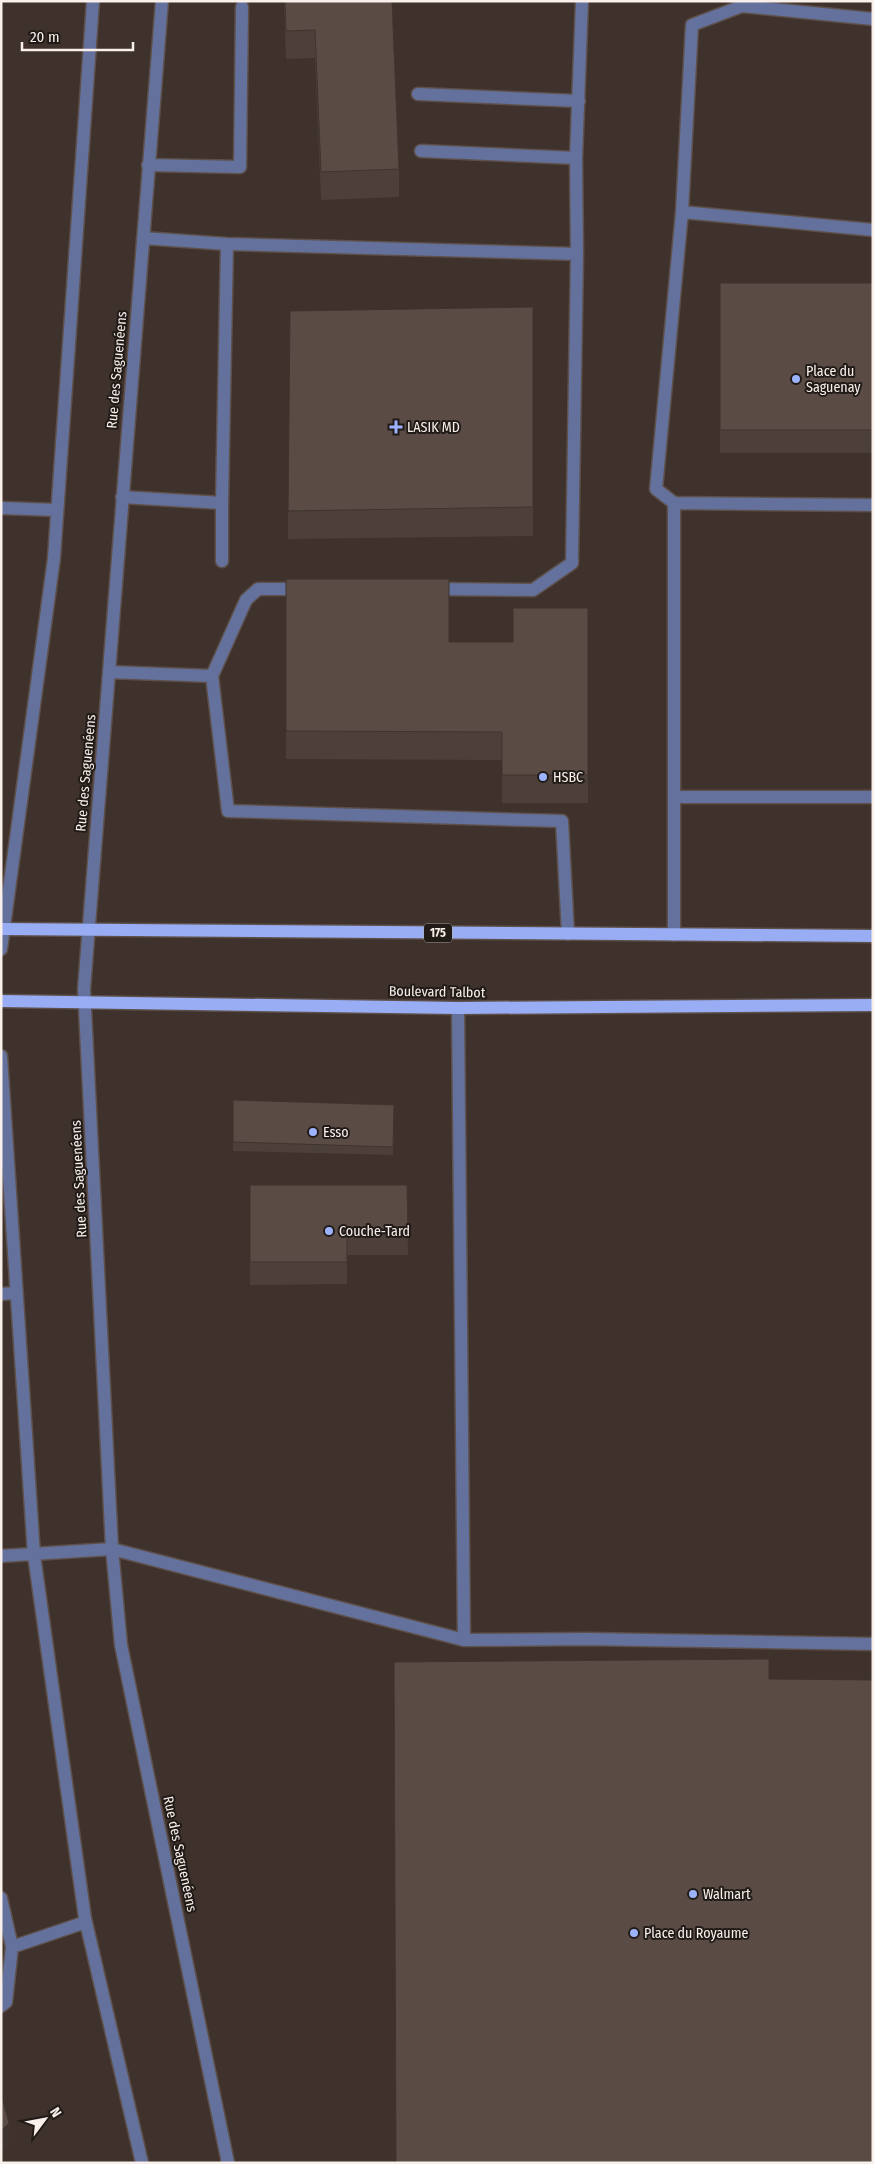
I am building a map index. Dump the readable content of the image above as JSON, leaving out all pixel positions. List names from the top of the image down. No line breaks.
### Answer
{"streets":{"main road":["175","Boulevard Talbot"],"street":["Rue des Saguenéens"]},"crossings":[["Rue des Saguenéens","175"],["Rue des Saguenéens","Boulevard Talbot"]],"places":{"other":["Place du Saguenay","HSBC","Esso","Couche-Tard","Walmart","Place du Royaume"],"health":["LASIK MD"]},"scale_bar":"20 m","north":"top right"}
